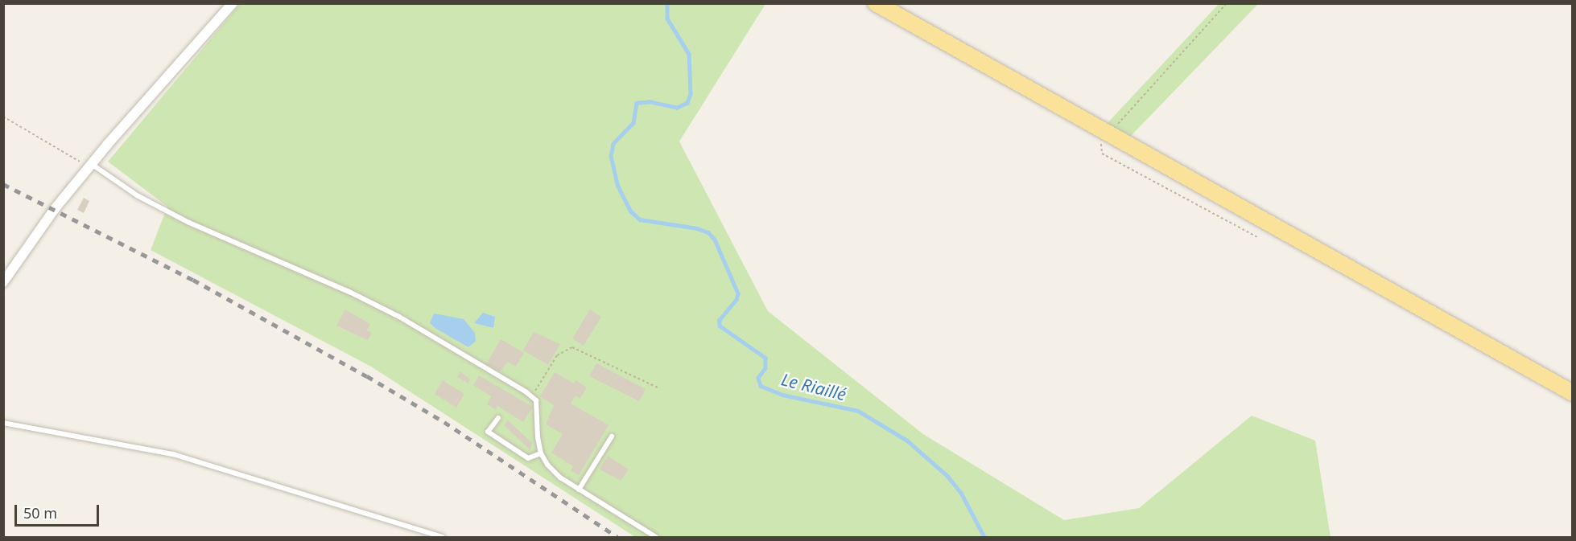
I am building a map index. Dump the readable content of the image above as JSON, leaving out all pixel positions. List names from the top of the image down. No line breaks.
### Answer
{"water":["Le Riaillé"],"scale_bar":"50 m"}
